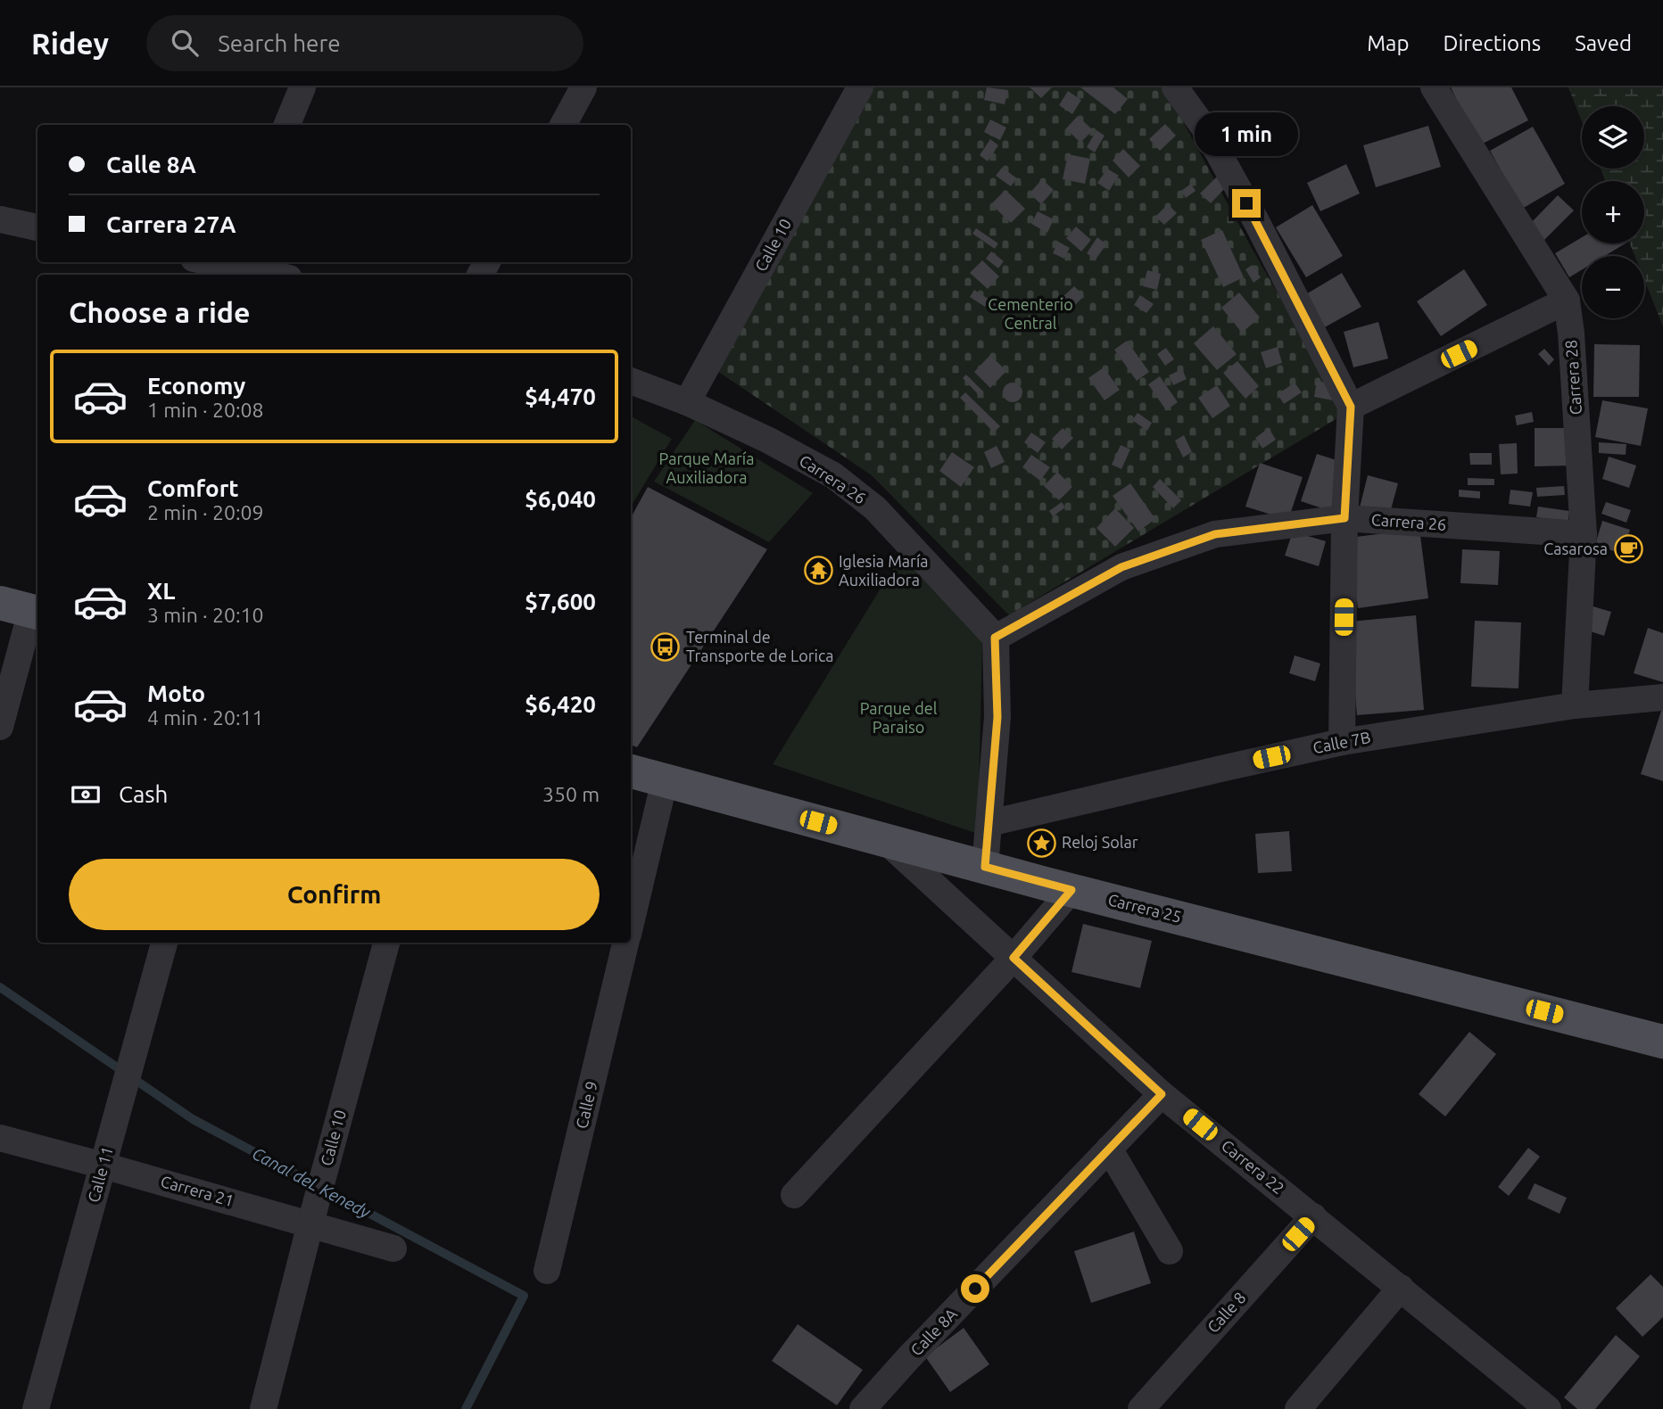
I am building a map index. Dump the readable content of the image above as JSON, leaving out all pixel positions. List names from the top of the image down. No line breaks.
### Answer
{"streets":{"main road":["Carrera 25"],"street":["Calle 10","Carrera 28","Carrera 26","Calle 7B","Calle 9","Carrera 22","Calle 11","Carrera 21","Calle 8","Calle 8A"]},"crossings":[["Calle 10","Carrera 26"],["Calle 10","Carrera 21"],["Carrera 28","Carrera 26"],["Carrera 28","Calle 7B"],["Carrera 25","Calle 9"],["Carrera 25","Carrera 22"],["Carrera 22","Calle 8"],["Carrera 22","Calle 8A"],["Calle 11","Carrera 21"]],"water":["Canal deL Kenedy"],"parks":["Cementerio Central","Parque María Auxiliadora","Parque del Paraiso"],"places":{"cafe":["Casarosa"],"temple":["Iglesia María Auxiliadora"],"bus stop":["Terminal de Transporte de Lorica"],"place":["Reloj Solar"]},"page":{"header":"Ridey","search":"Search here","nav":["Map","Directions","Saved"],"map_buttons":["+","−"],"bubble":"1 min","banner":["Calle 8A","Carrera 27A"],"heading":"Choose a ride","list":[{"name":"Economy","note":"1 min · 20:08","value":"$4,470"},{"name":"Comfort","note":"2 min · 20:09","value":"$6,040"},{"name":"XL","note":"3 min · 20:10","value":"$7,600"},{"name":"Moto","note":"4 min · 20:11","value":"$6,420"}],"pay":["Cash","350 m"],"buttons":"Confirm"}}
